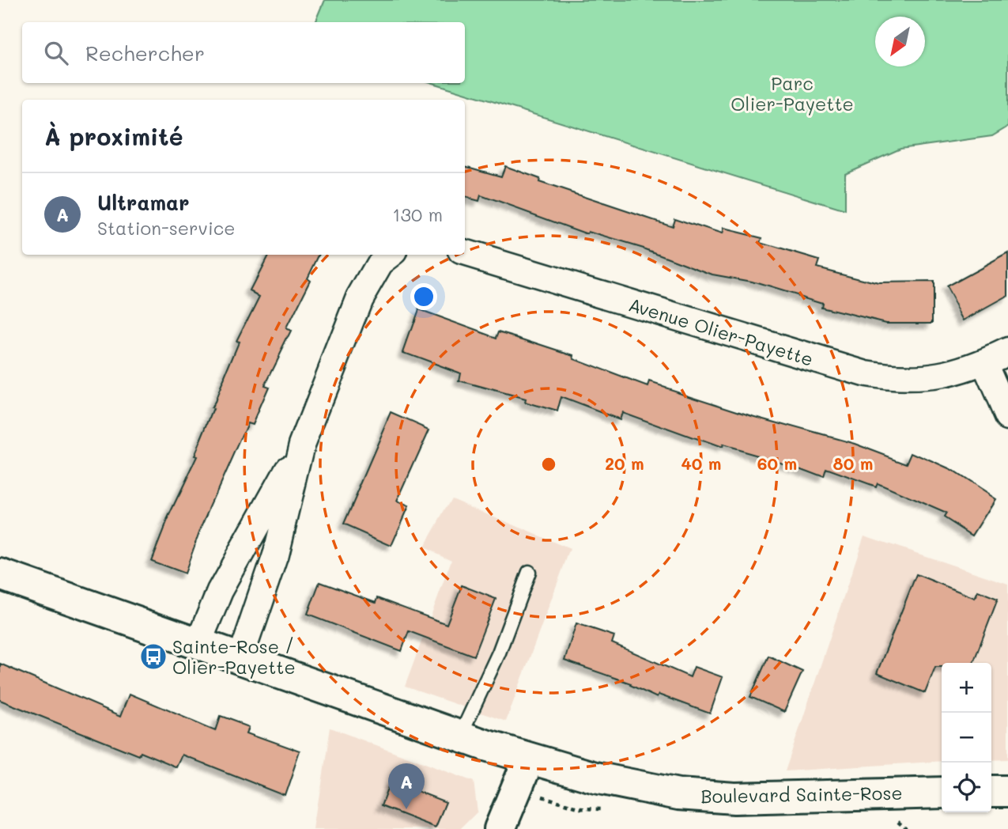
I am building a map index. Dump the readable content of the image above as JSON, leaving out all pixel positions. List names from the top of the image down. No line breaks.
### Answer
{"streets":{"street":["Avenue Olier-Payette","Boulevard Sainte-Rose"]},"parks":["Parc Olier-Payette"],"places":{"bus stop":["Sainte-Rose / Olier-Payette"]},"north":"bottom left","page":{"search":"Rechercher","heading":"À proximité","list":[{"mark":"A","name":"Ultramar","note":"Station-service","value":"130 m"}],"map_buttons":["+","−"],"pins":"A"},"rings":["20 m","40 m","60 m","80 m"]}
